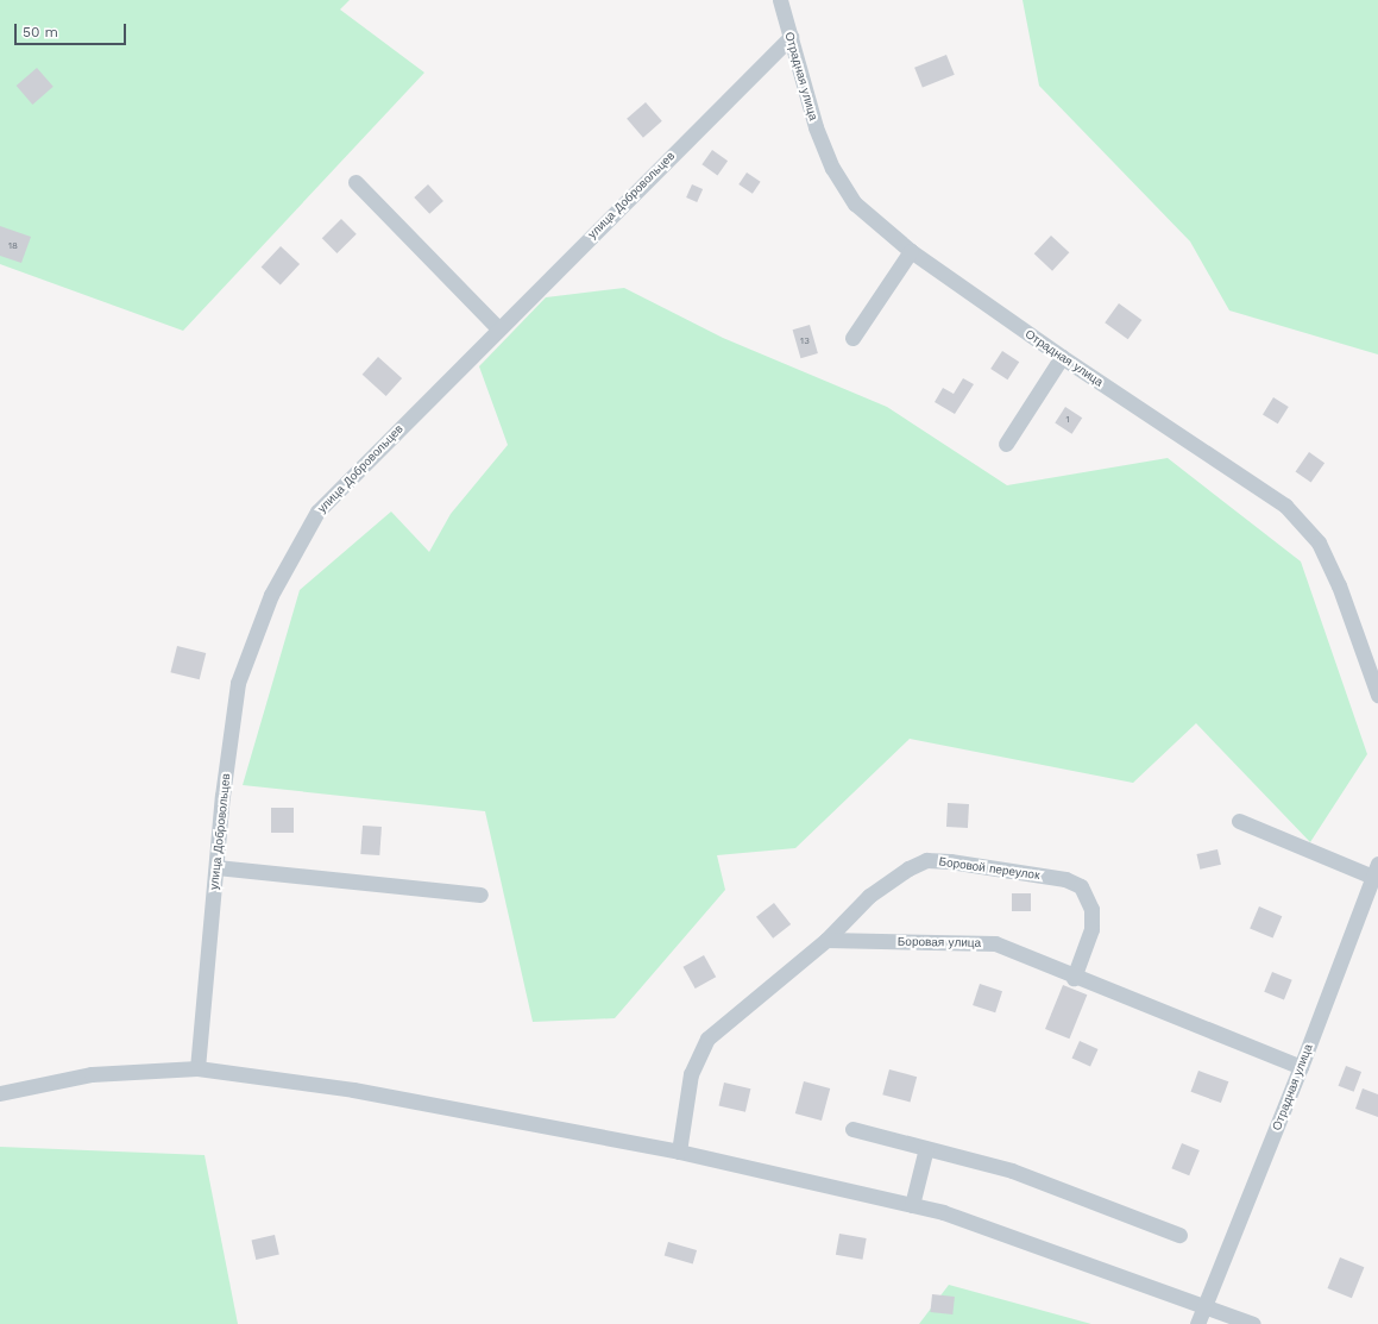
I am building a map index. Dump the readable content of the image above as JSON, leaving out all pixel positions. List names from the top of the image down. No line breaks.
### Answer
{"streets":{"street":["Отрадная улица","улица Добровольцев","Боровой переулок","Боровая улица"]},"crossings":[["Отрадная улица","улица Добровольцев"],["Отрадная улица","Боровая улица"],["Боровой переулок","Боровая улица"]],"house_numbers":["18","13","1"],"scale_bar":"50 m"}
